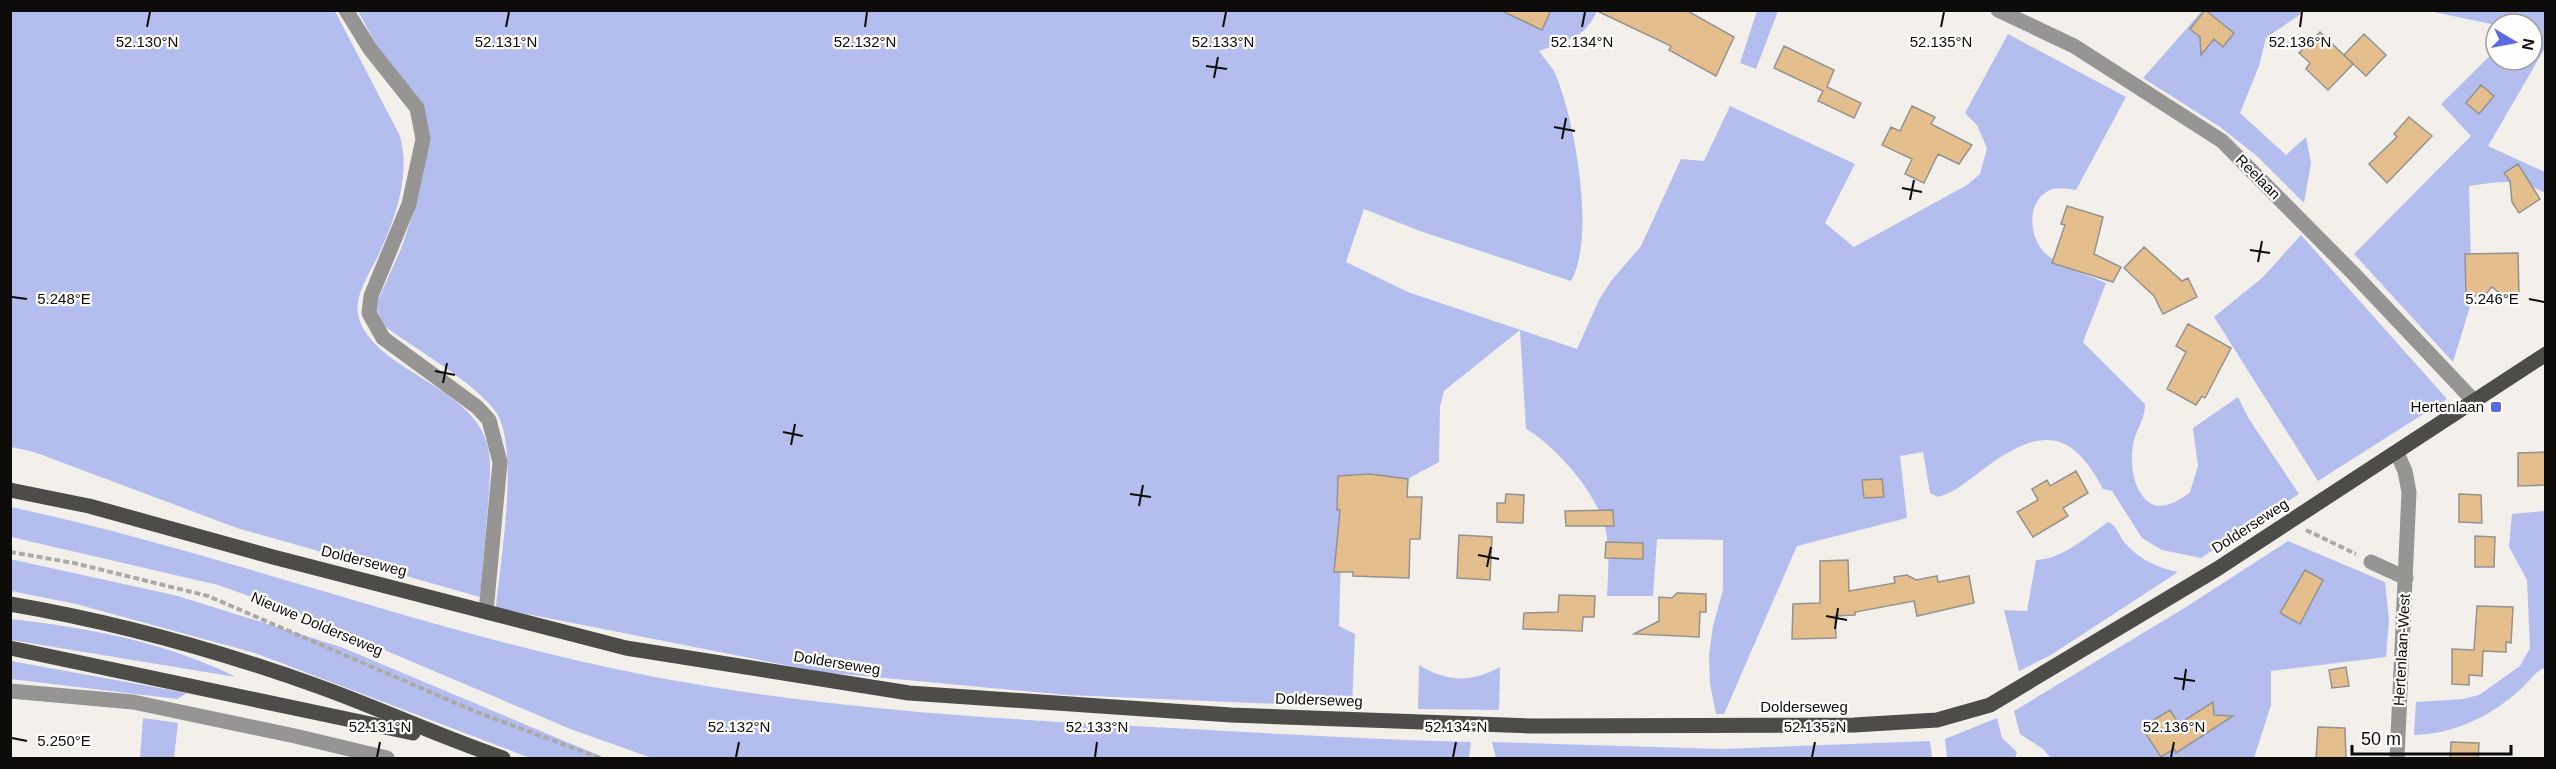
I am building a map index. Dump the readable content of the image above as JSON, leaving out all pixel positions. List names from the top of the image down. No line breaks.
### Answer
{"streets":{"main road":["Dolderseweg"],"street":["Reelaan","Hertenlaan-West"],"path":["Nieuwe Dolderseweg"]},"crossings":[["Reelaan","Dolderseweg"],["Dolderseweg","Hertenlaan-West"]],"places":{"transit":["Hertenlaan"]},"scale_bar":"50 m","north":"right","coordinates":["52.130°N","52.131°N","52.132°N","52.133°N","52.134°N","52.135°N","52.136°N","5.246°E","5.248°E","5.250°E"]}
